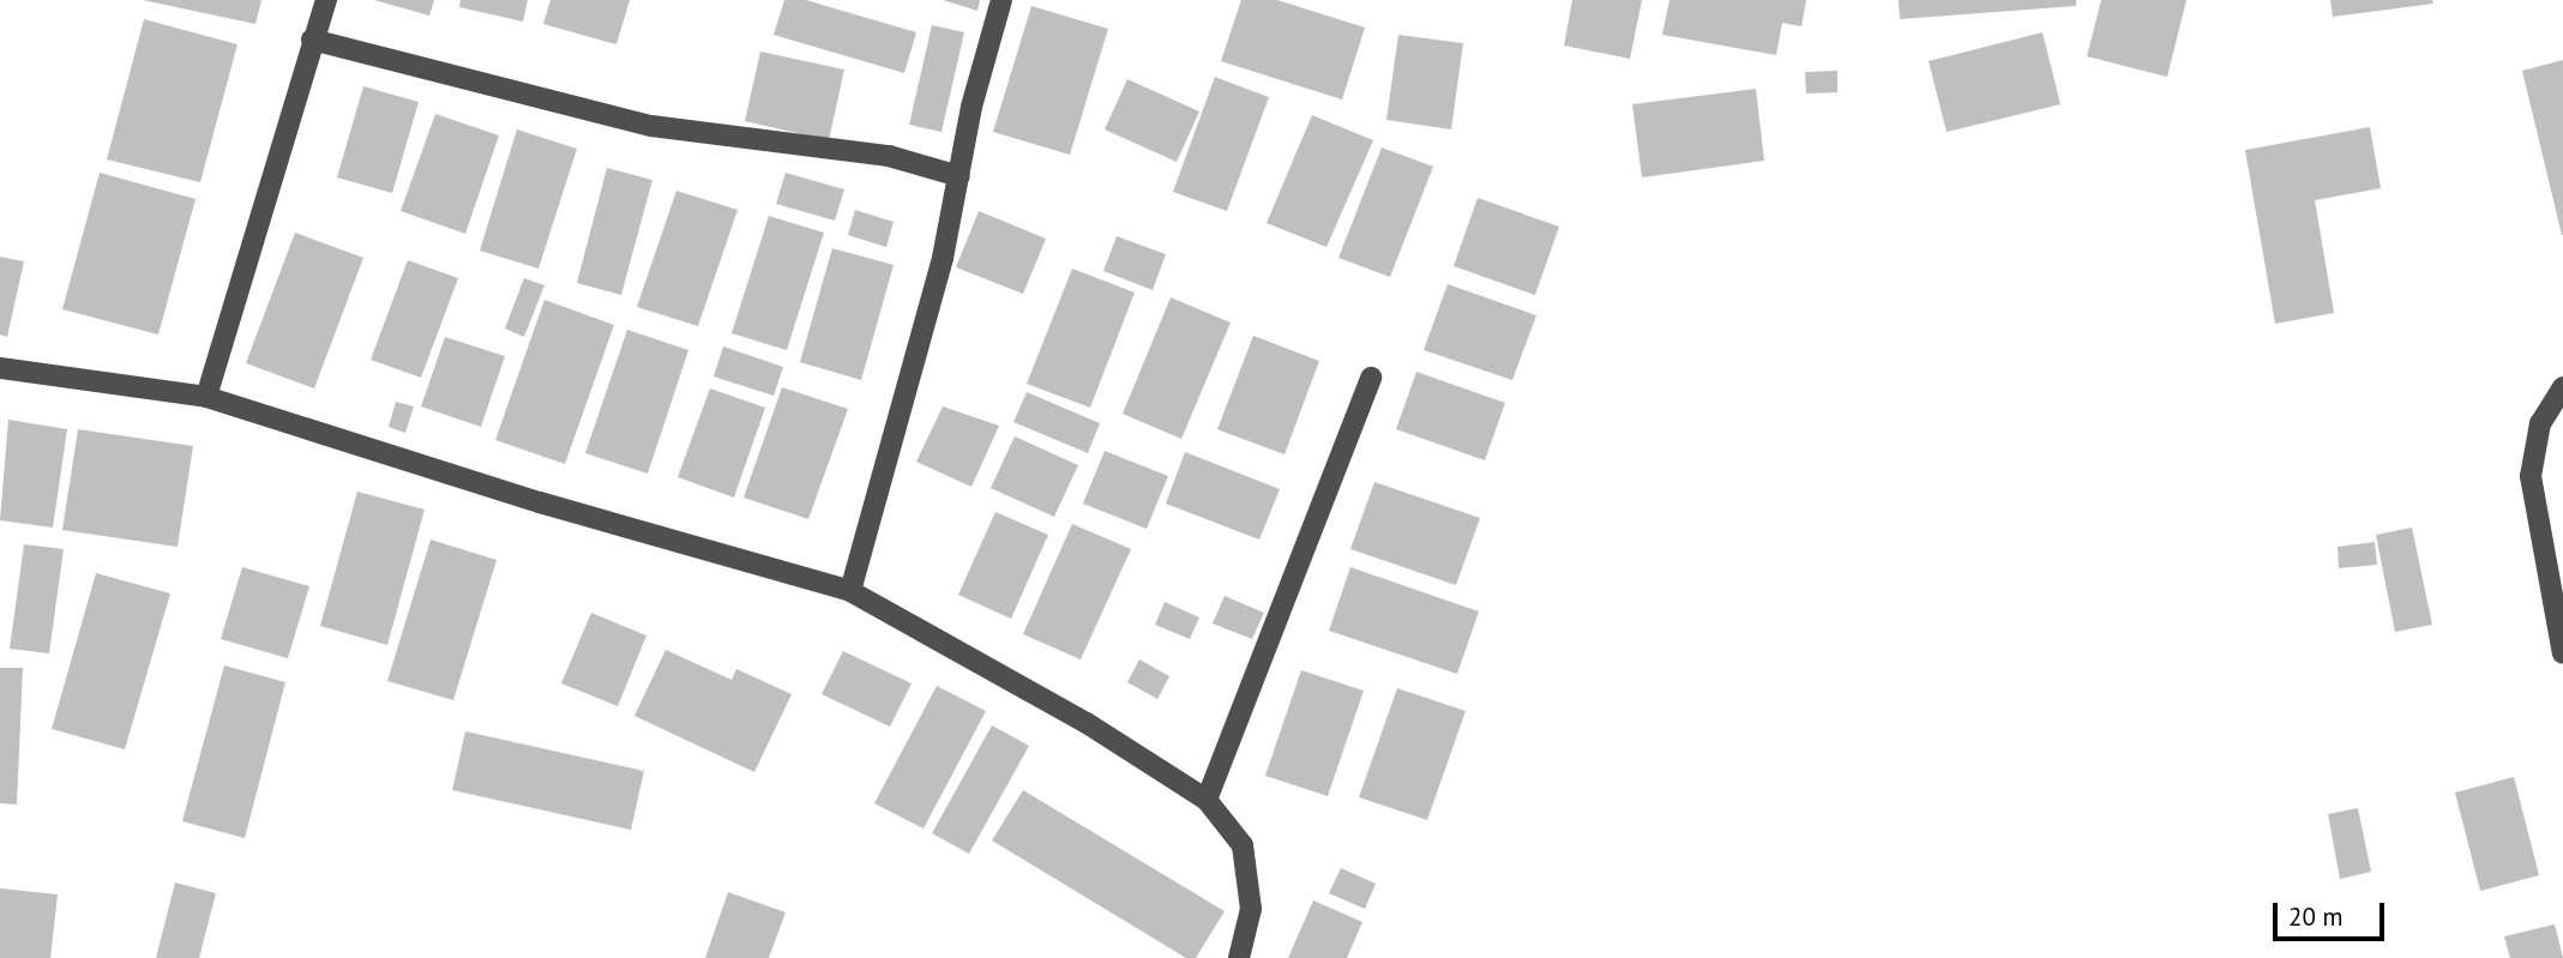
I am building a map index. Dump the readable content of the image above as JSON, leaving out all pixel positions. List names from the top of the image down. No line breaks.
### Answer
{"scale_bar":"20 m"}
